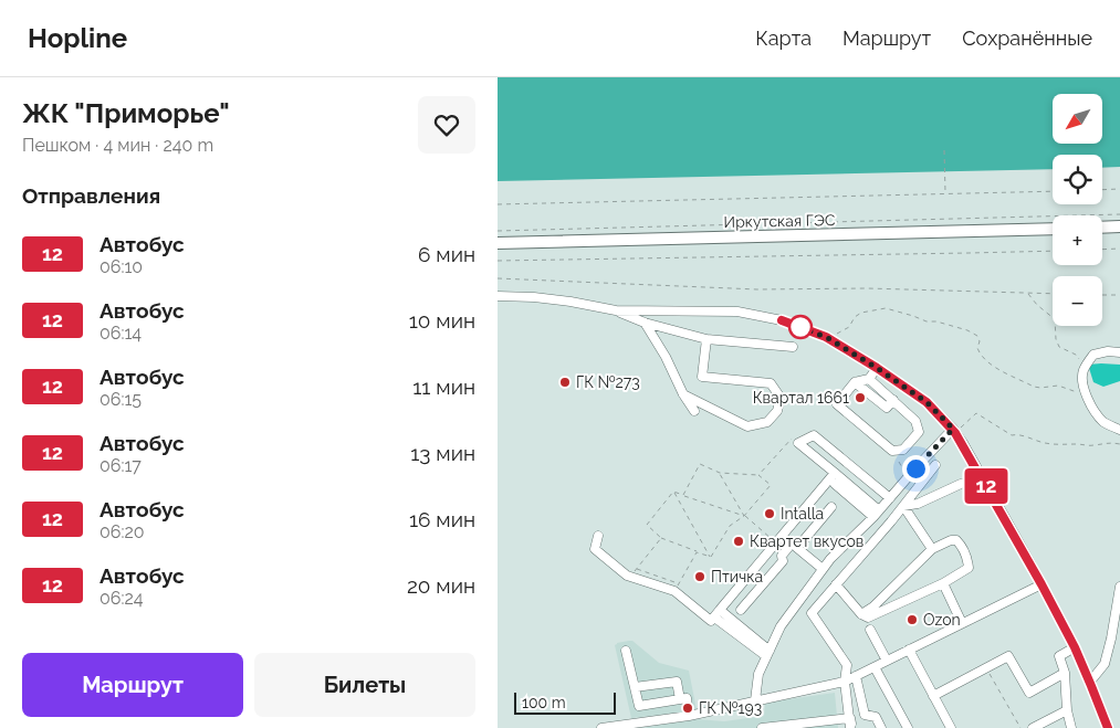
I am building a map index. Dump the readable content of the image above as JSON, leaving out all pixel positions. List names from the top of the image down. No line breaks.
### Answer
{"streets":{"main road":["Иркутская ГЭС"]},"places":["ГК №273","Квартал 1661","Intalla","Квартет вкусов","Птичка","Ozon","ГК №193"],"lines":["bus line 12"],"scale_bar":"100 m","north":"bottom left","page":{"header":"Hopline","nav":["Карта","Маршрут","Сохранённые"],"heading":[["ЖК \"Приморье\"","Пешком · 4 мин · 240 m"],"Отправления"],"on_map":"12","map_buttons":["+","−"],"list":[{"mark":"12","name":"Автобус","note":"06:10","value":"6 мин"},{"mark":"12","name":"Автобус","note":"06:14","value":"10 мин"},{"mark":"12","name":"Автобус","note":"06:15","value":"11 мин"},{"mark":"12","name":"Автобус","note":"06:17","value":"13 мин"},{"mark":"12","name":"Автобус","note":"06:20","value":"16 мин"},{"mark":"12","name":"Автобус","note":"06:24","value":"20 мин"}],"buttons":["Маршрут","Билеты"],"scale":"100 m"}}
